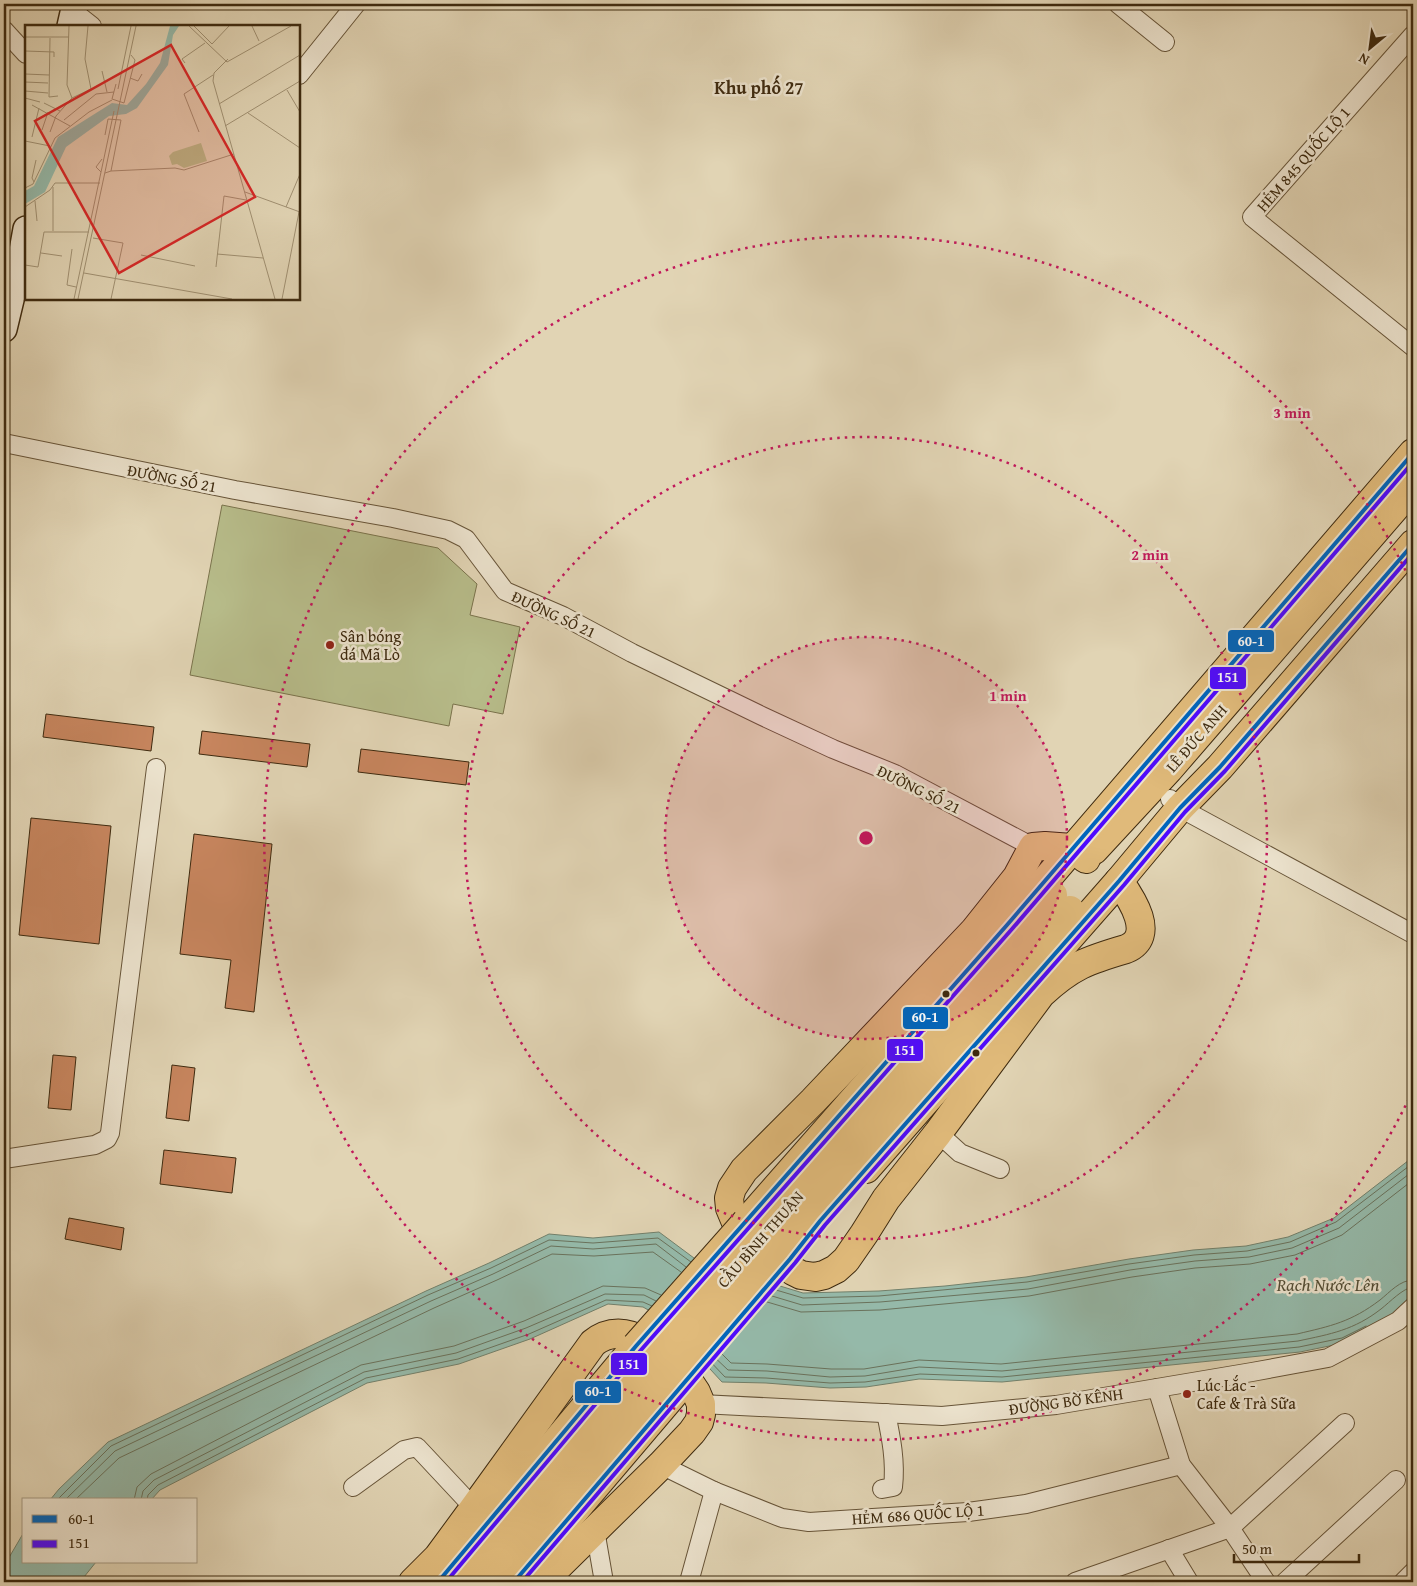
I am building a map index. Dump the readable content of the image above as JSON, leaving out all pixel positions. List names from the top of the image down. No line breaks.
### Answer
{"streets":{"highway":["LÊ ĐỨC ANH","CẦU BÌNH THUẬN"],"street":["HẺM 845 QUỐC LỘ 1","ĐƯỜNG SỐ 21","ĐƯỜNG BỜ KÊNH","HẺM 686 QUỐC LỘ 1"]},"crossings":[["LÊ ĐỨC ANH","CẦU BÌNH THUẬN"]],"districts":["Khu phố 27"],"water":["Rạch Nước Lên"],"places":["Sân bóng đá Mã Lò","Lúc Lắc - Cafe & Trà Sữa"],"lines":["transit line 60-1","transit line 151"],"legend":["60-1","151"],"scale_bar":"50 m","north":"bottom left","rings":["3 min","2 min","1 min"]}
